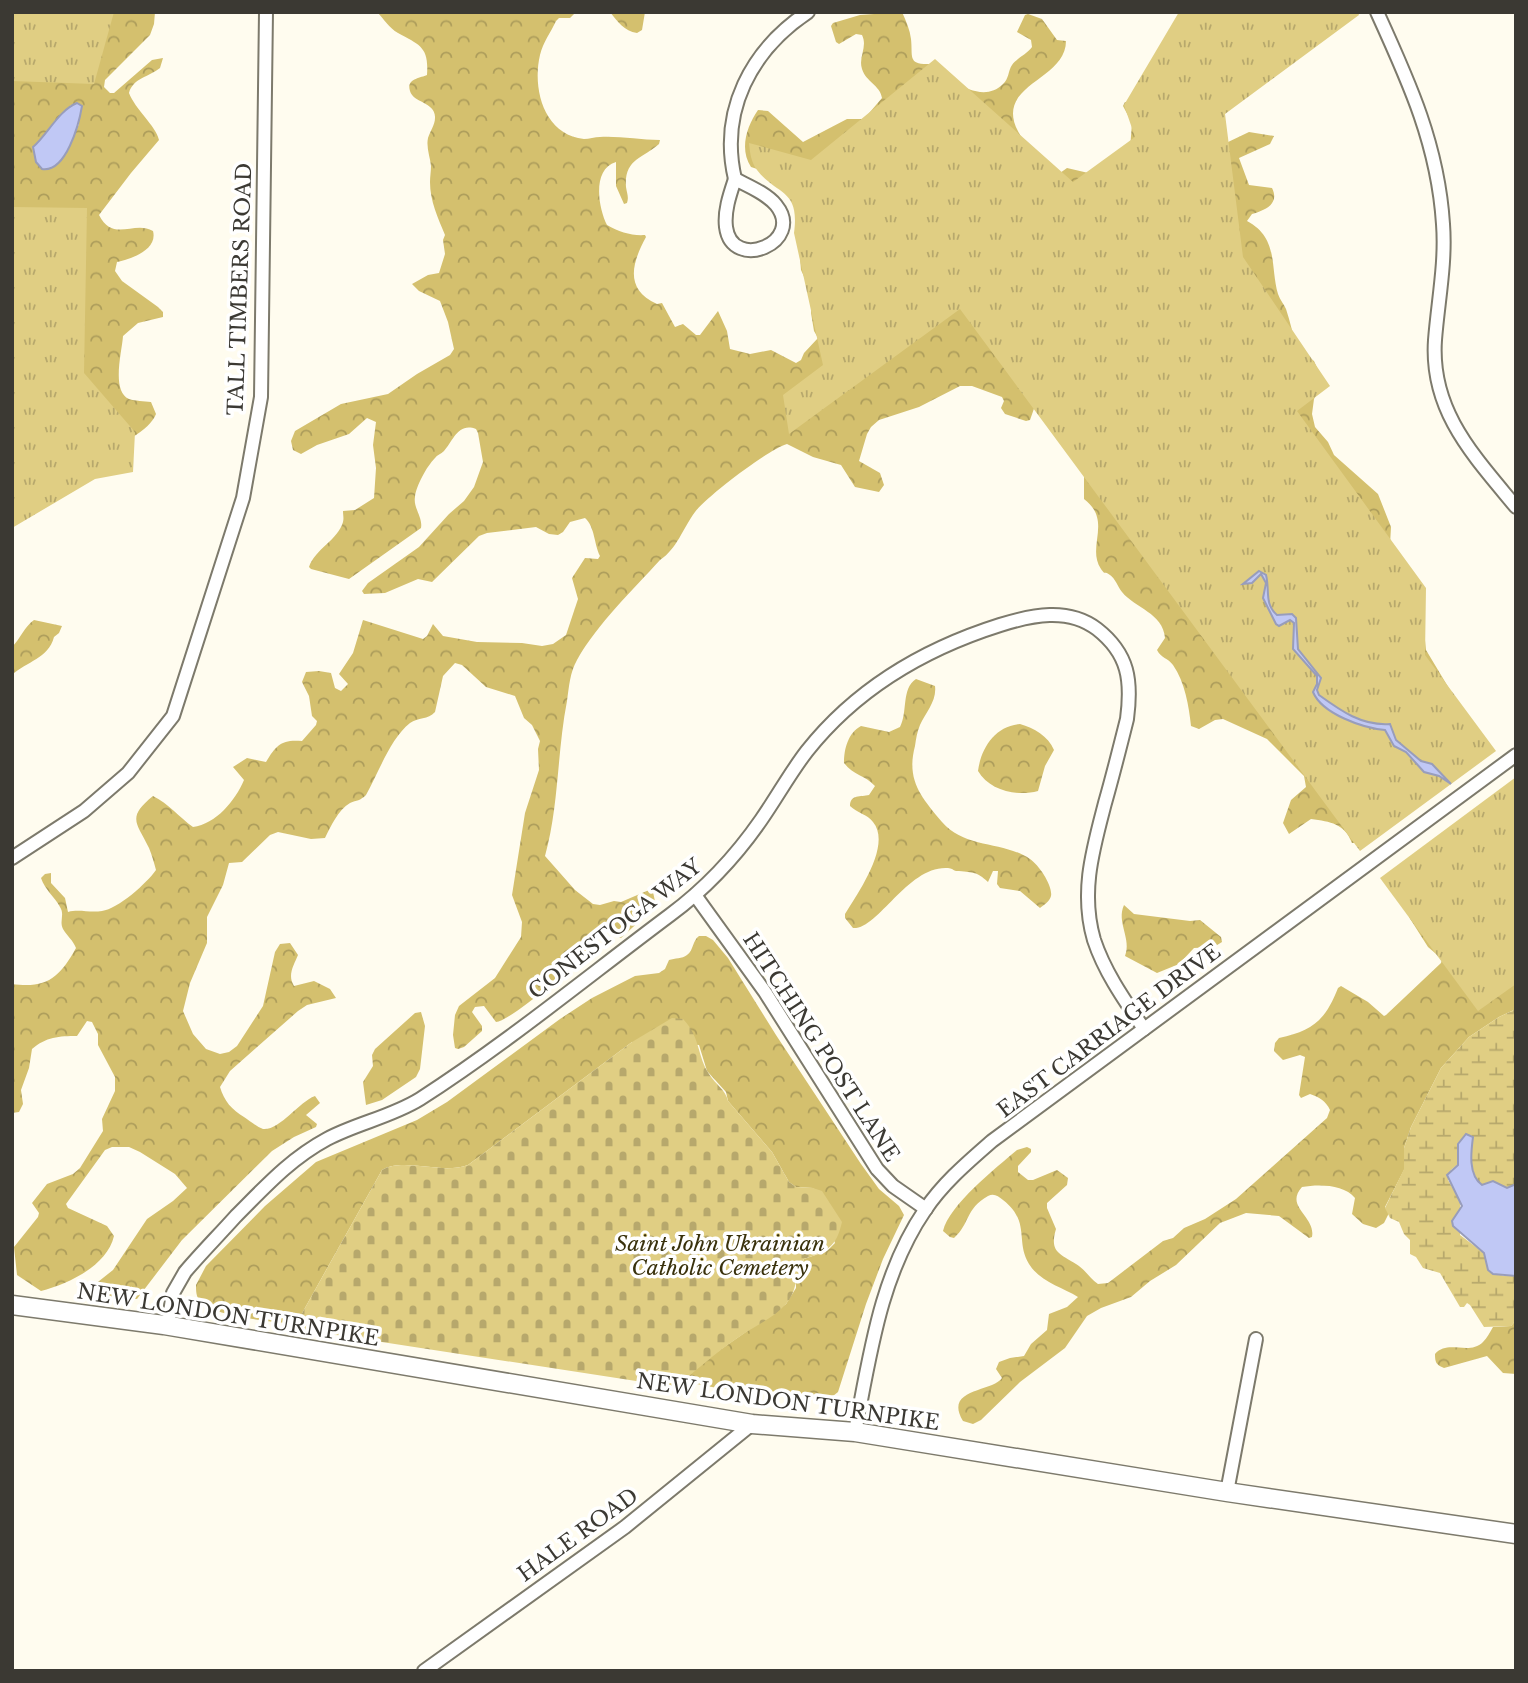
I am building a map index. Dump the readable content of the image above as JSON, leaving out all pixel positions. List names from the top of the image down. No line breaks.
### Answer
{"streets":{"street":["TALL TIMBERS ROAD","CONESTOGA WAY","EAST CARRIAGE DRIVE","HITCHING POST LANE","NEW LONDON TURNPIKE","HALE ROAD"]},"crossings":[["CONESTOGA WAY","EAST CARRIAGE DRIVE"],["CONESTOGA WAY","HITCHING POST LANE"],["CONESTOGA WAY","NEW LONDON TURNPIKE"],["EAST CARRIAGE DRIVE","HITCHING POST LANE"],["EAST CARRIAGE DRIVE","NEW LONDON TURNPIKE"],["NEW LONDON TURNPIKE","HALE ROAD"]],"parks":["Saint John Ukrainian Catholic Cemetery"]}
